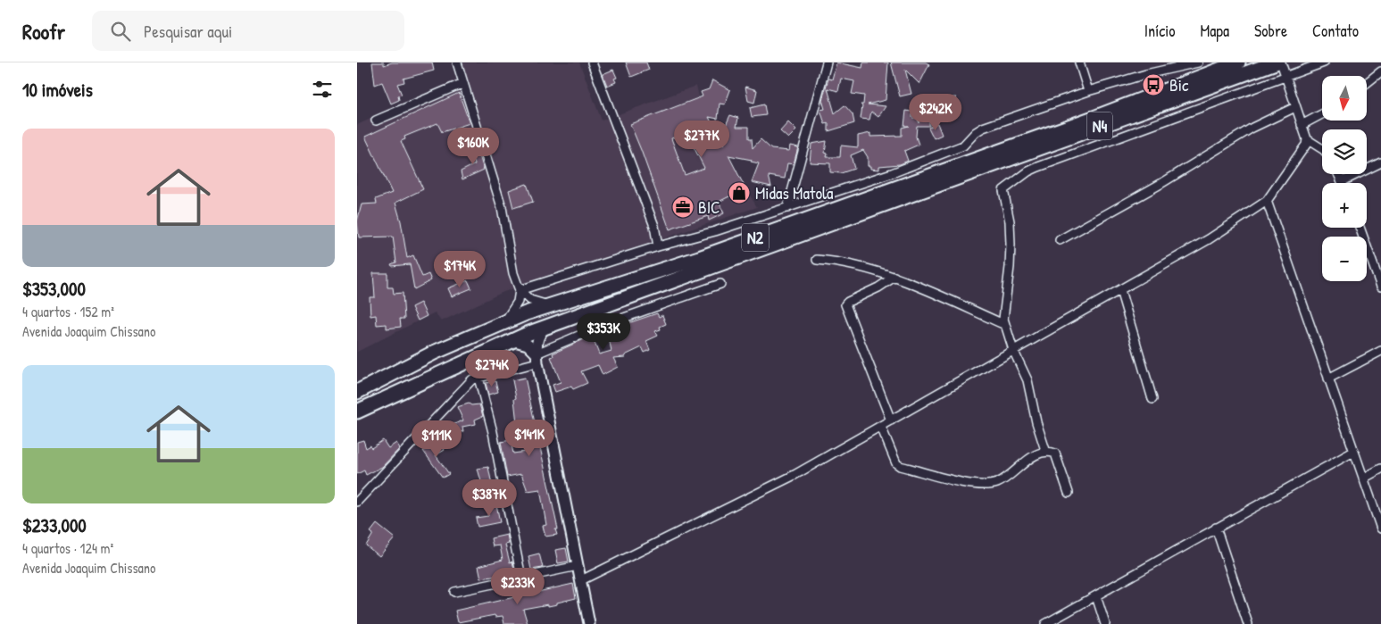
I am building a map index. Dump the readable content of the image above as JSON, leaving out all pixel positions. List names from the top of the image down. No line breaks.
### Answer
{"streets":{"highway":["N4","N2"]},"crossings":[["N4","N2"]],"places":{"bus stop":["Bic"],"shop":["Midas Matola"],"office":["BIC"]},"north":"bottom","page":{"header":"Roofr","search":"Pesquisar aqui","nav":["Início","Mapa","Sobre","Contato"],"heading":"10 imóveis","map_buttons":["+","−"],"price":["$242K","$277K","$160K","$174K","$353K","$274K","$141K","$111K","$387K","$233K"],"list":[{"name":"$353,000","note":"4 quartos · 152 m² · Avenida Joaquim Chissano"},{"name":"$233,000","note":"4 quartos · 124 m² · Avenida Joaquim Chissano"}]}}
